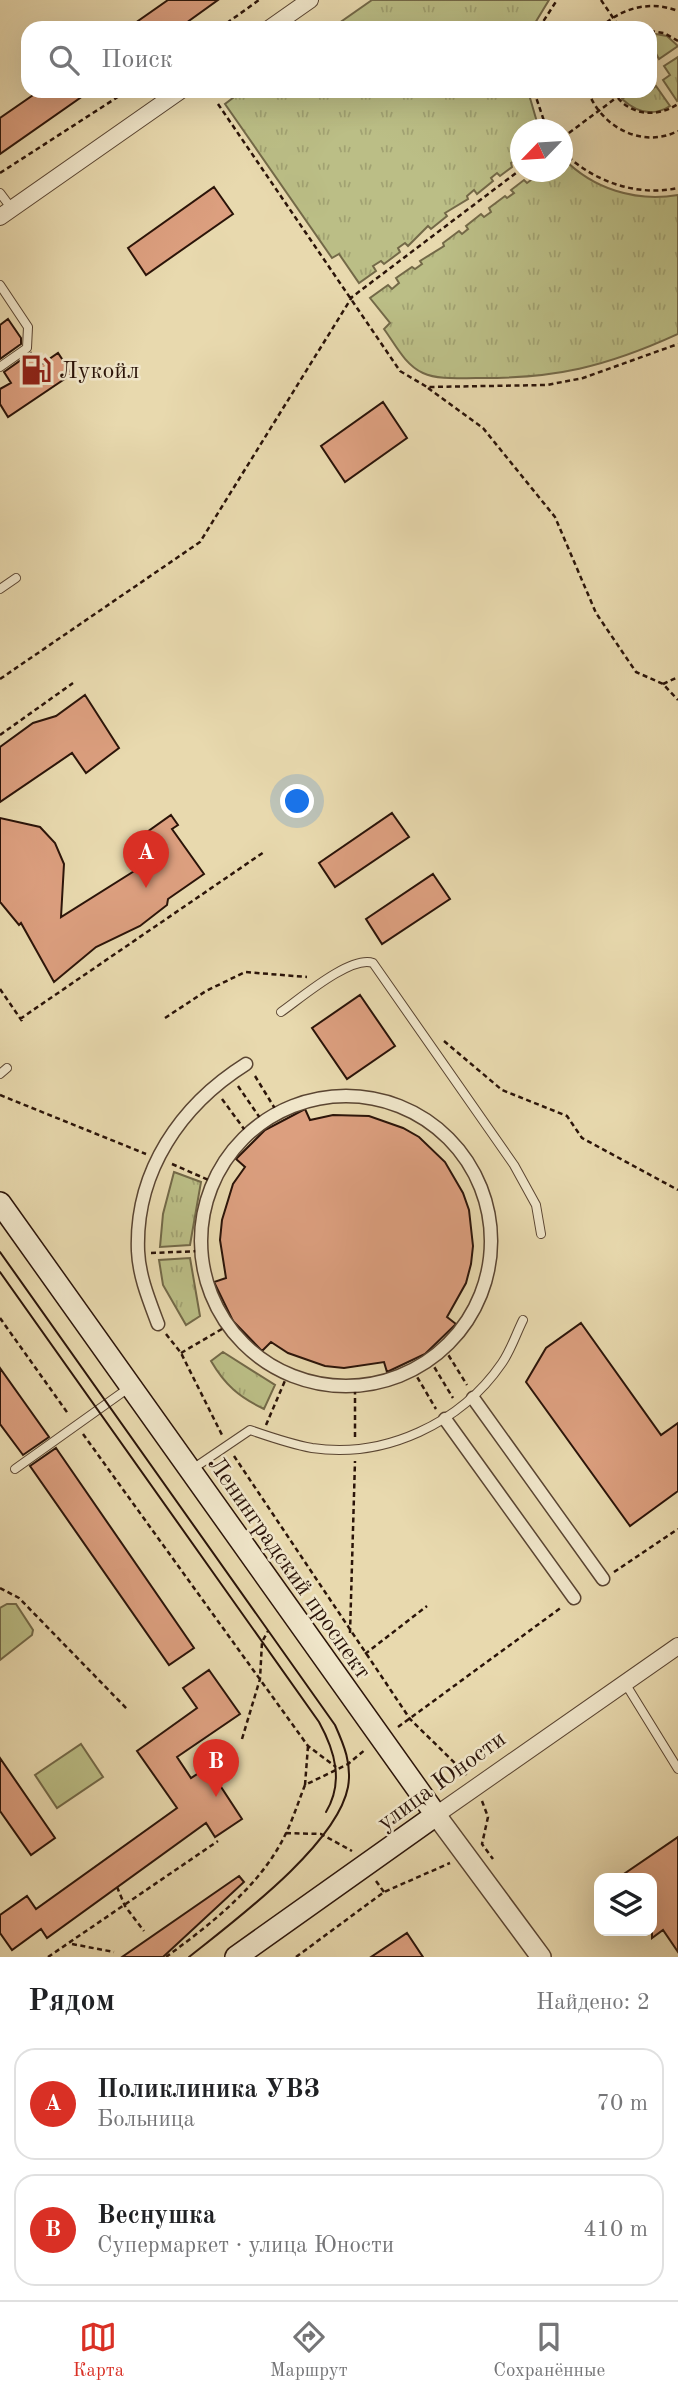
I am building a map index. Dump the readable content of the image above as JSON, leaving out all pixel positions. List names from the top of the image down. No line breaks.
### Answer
{"streets":{"main road":["Ленинградский проспект","улица Юности"]},"crossings":[["Ленинградский проспект","улица Юности"]],"places":{"fuel station":["Лукойл"]},"north":"bottom left","page":{"search":"Поиск","pins":["A","B"],"heading":["Рядом","Найдено: 2"],"list":[{"mark":"A","name":"Поликлиника УВЗ","note":"Больница","value":"70 m"},{"mark":"B","name":"Веснушка","note":"Супермаркет · улица Юности","value":"410 m"}],"nav":["Карта","Маршрут","Сохранённые"]}}
